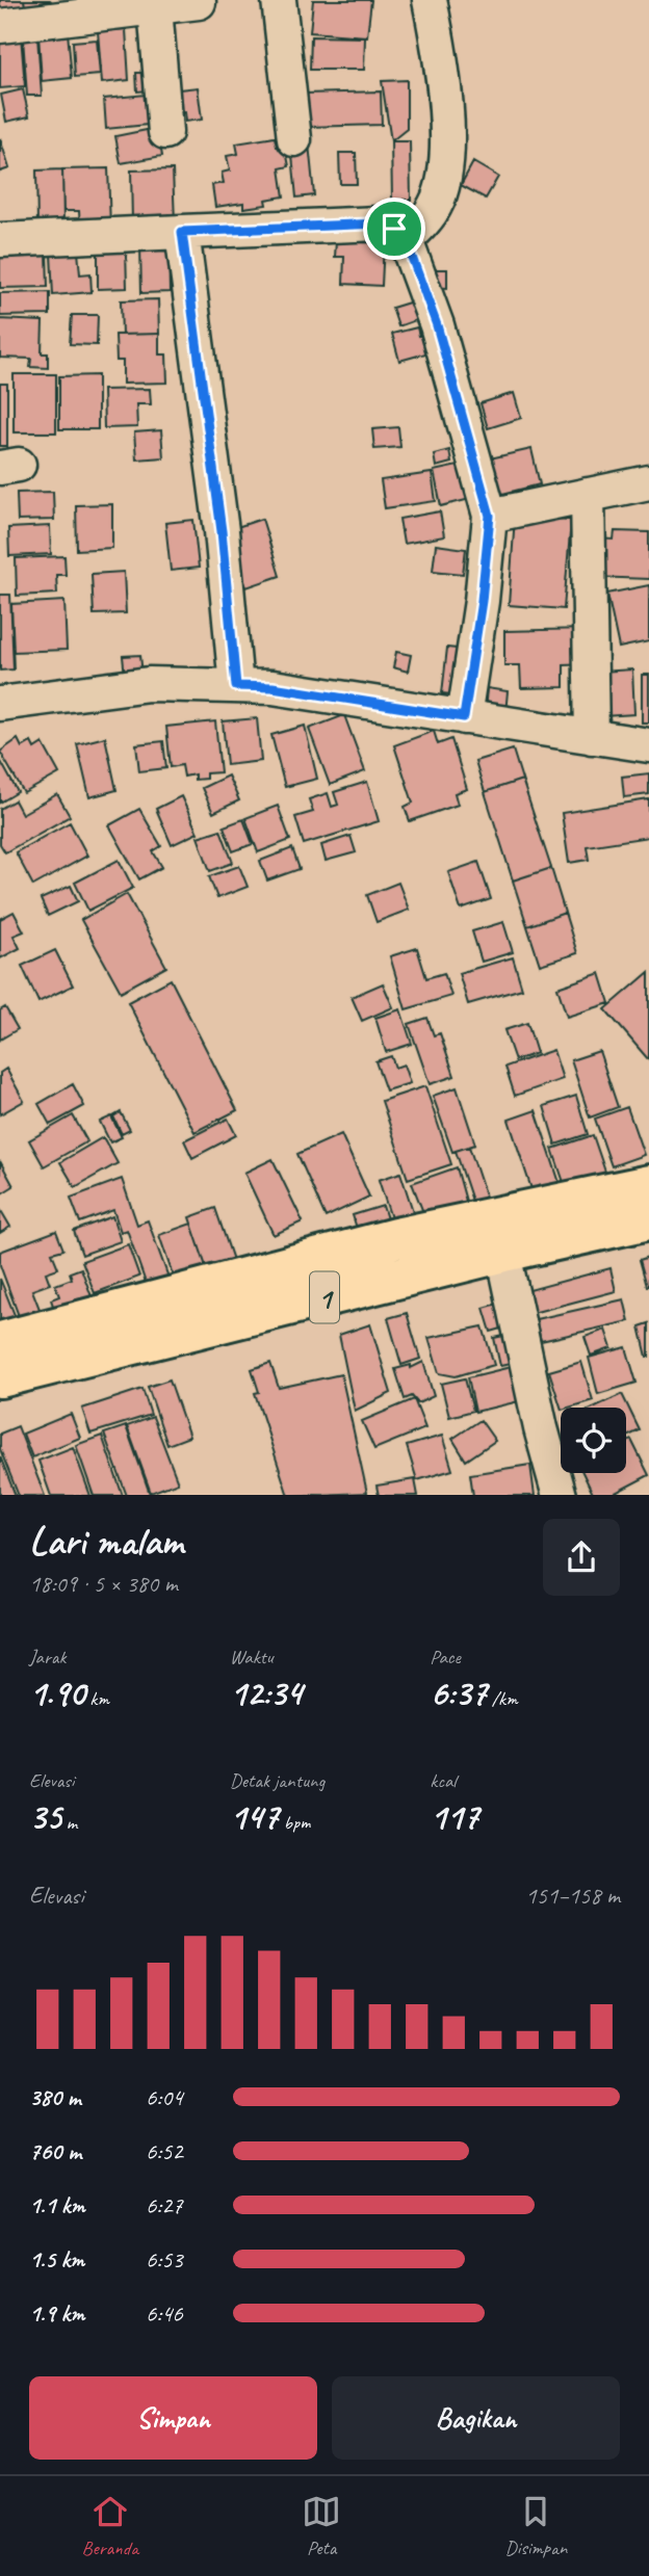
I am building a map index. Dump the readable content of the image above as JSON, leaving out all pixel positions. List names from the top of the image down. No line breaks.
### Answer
{"streets":{"highway":["1"]},"page":{"heading":["Lari malam","18:09 · 5 × 380 m"],"stats":[["Jarak","1.90 km"],["Waktu","12:34"],["Pace","6:37 /km"],["Elevasi","35 m"],["Detak jantung","147 bpm"],["kcal","117"]],"chart":["Elevasi","151–158 m"],"list":[{"name":"380 m","note":"6:04"},{"name":"760 m","note":"6:52"},{"name":"1.1 km","note":"6:27"},{"name":"1.5 km","note":"6:53"},{"name":"1.9 km","note":"6:46"}],"buttons":["Simpan","Bagikan"],"tabs":["Beranda","Peta","Disimpan"]}}
